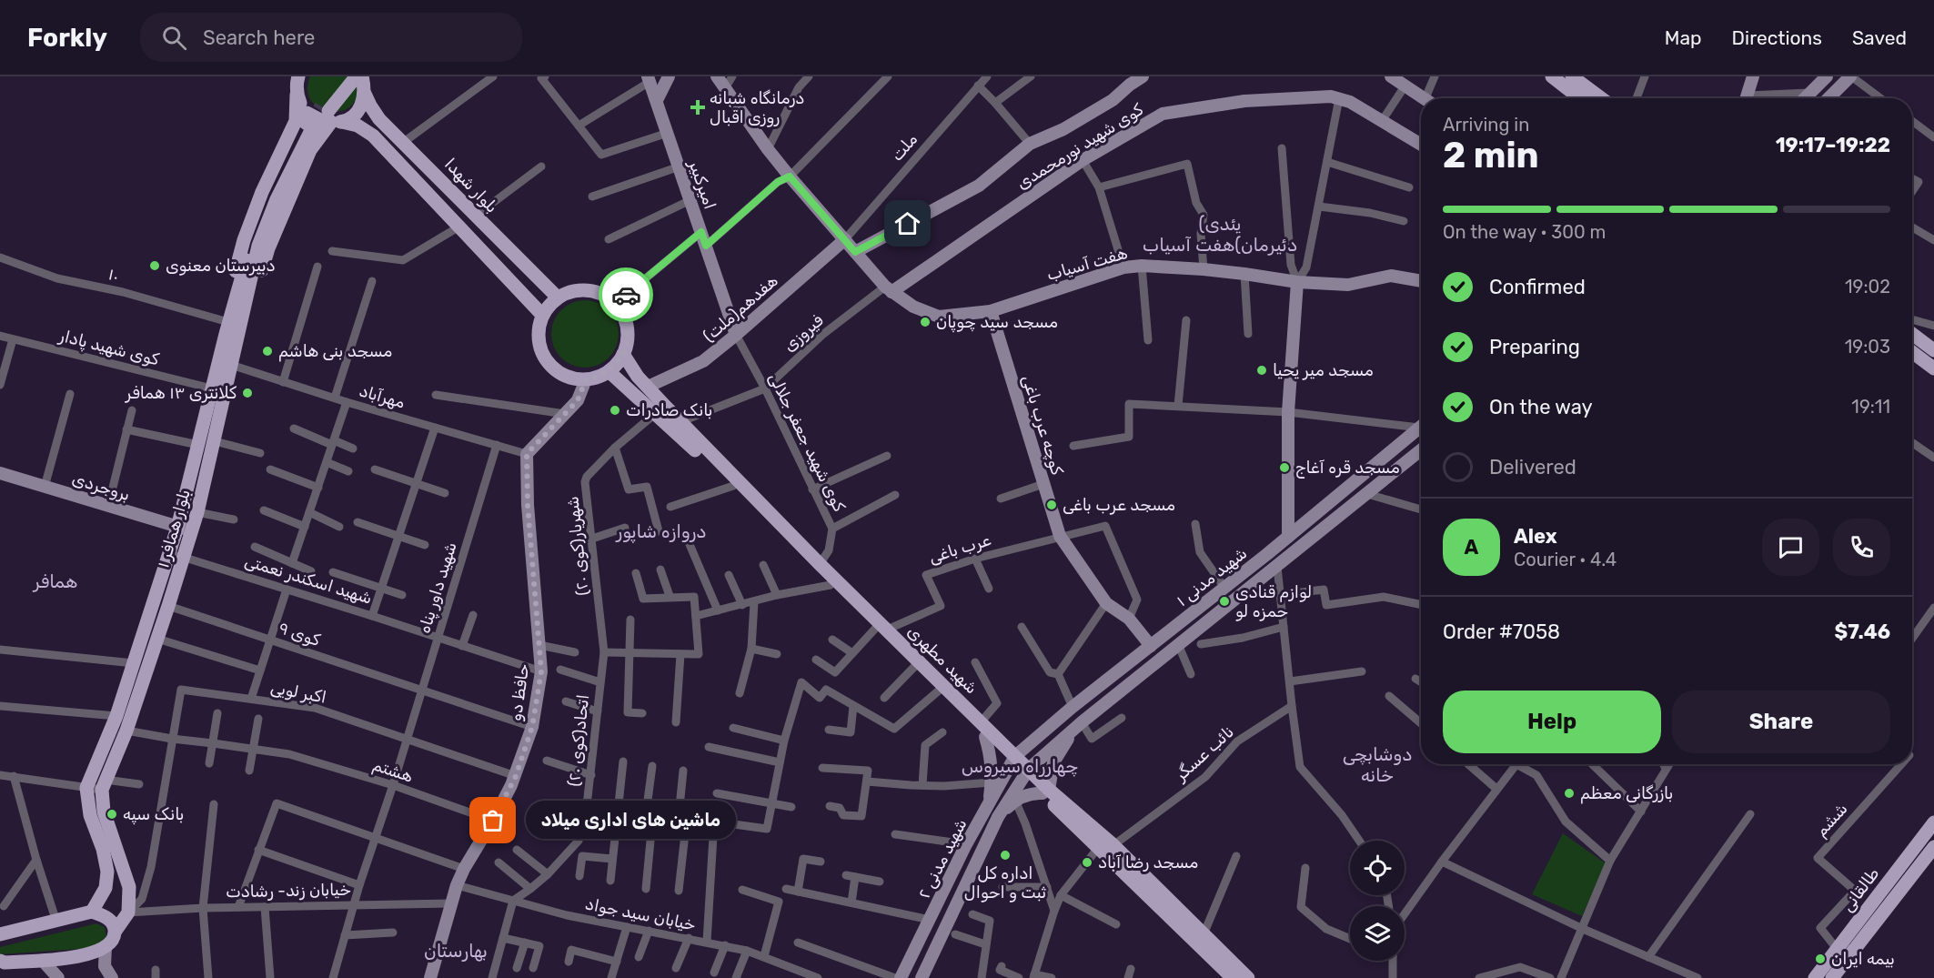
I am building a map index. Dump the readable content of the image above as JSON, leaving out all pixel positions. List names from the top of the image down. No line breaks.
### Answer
{"streets":{"main road":["بلوار شهدا","بلوار همافر ۱","شهید مطهری","طالقانی"],"street":["کوی شهید نورمحمدی","ملت","امیرکبیر","هفت آسیاب","۱۰","هفدهم(ملت)","فیروزی","کوی شهید پادار","مهرآباد","کوچه عرب باغی","کوی شهید جعفر جلالی","بروجردی","شهریار(کوی ۲۰)","عرب باغی","شهید مدنی ۱","شهید اسکندر نعمتی","شهید داور پناه","کوی ۹","اکبر لویی","حافظ دو","اتحاد(کوی ۲۰)","نائب عسگر","هشتم","ششم","شهید مدنی ۲","خیابان زند- رشادت","خیابان سید جواد"]},"crossings":[["کوی شهید نورمحمدی","هفت آسیاب"],["کوی شهید نورمحمدی","فیروزی"],["ملت","هفت آسیاب"],["ملت","هفدهم(ملت)"],["امیرکبیر","هفدهم(ملت)"],["امیرکبیر","کوی شهید جعفر جلالی"],["بلوار شهدا","بلوار همافر ۱"],["بلوار شهدا","شهید مطهری"],["هفت آسیاب","هفدهم(ملت)"],["هفت آسیاب","فیروزی"],["هفت آسیاب","کوچه عرب باغی"],["۱۰","بلوار همافر ۱"],["هفدهم(ملت)","کوی شهید جعفر جلالی"],["هفدهم(ملت)","شهید مطهری"],["فیروزی","کوی شهید جعفر جلالی"],["فیروزی","شهید مطهری"],["کوی شهید پادار","بلوار همافر ۱"],["مهرآباد","بلوار همافر ۱"],["مهرآباد","شهید داور پناه"],["مهرآباد","حافظ دو"],["کوچه عرب باغی","عرب باغی"],["کوچه عرب باغی","شهید مدنی ۱"],["کوی شهید جعفر جلالی","شهید مطهری"],["بروجردی","بلوار همافر ۱"],["بلوار همافر ۱","شهید اسکندر نعمتی"],["بلوار همافر ۱","کوی ۹"],["شهریار(کوی ۲۰)","شهید مطهری"],["شهریار(کوی ۲۰)","اتحاد(کوی ۲۰)"],["عرب باغی","شهید مطهری"],["شهید مدنی ۱","شهید مطهری"],["شهید مدنی ۱","شهید مدنی ۲"],["شهید اسکندر نعمتی","شهید داور پناه"],["شهید اسکندر نعمتی","حافظ دو"],["شهید داور پناه","کوی ۹"],["شهید داور پناه","اکبر لویی"],["شهید داور پناه","هشتم"],["شهید داور پناه","خیابان زند- رشادت"],["کوی ۹","حافظ دو"],["شهید مطهری","نائب عسگر"],["شهید مطهری","شهید مدنی ۲"],["اکبر لویی","حافظ دو"],["حافظ دو","هشتم"],["حافظ دو","خیابان زند- رشادت"],["حافظ دو","خیابان سید جواد"],["اتحاد(کوی ۲۰)","خیابان سید جواد"],["ششم","طالقانی"]],"districts":["(یئدی دئیرمان)هفت آسیاب","دروازه شاپور","همافر","دوشابچی خانه","چهارراه سیروس","بهارستان"],"places":{"health":["درمانگاه شبانه روزی اقبال"],"other":["دبیرستان معنوی","مسجد سید چوپان","مسجد بنی هاشم","مسجد میر یحیا","کلانتری ۱۳ همافر","بانک صادرات","مسجد قره آغاج","مسجد عرب باغی","لوازم قنادی حمزه لو","بازرگانی معظم","بانک سپه","ماشین های اداری میلاد","اداره کل ثبت و احوال","مسجد رضا آباد","بیمه ایران"]},"page":{"header":"Forkly","search":"Search here","nav":["Map","Directions","Saved"],"heading":["2 min","Arriving in","19:17–19:22"],"panel":["Alex","Courier · 4.4","Order #7058","$7.46"],"bar":"On the way · 300 m","list":[["Confirmed","19:02"],["Preparing","19:03"],["On the way","19:11"],"Delivered"],"round":"A","buttons":["Help","Share"],"bubble":"ماشین های اداری میلاد"}}
